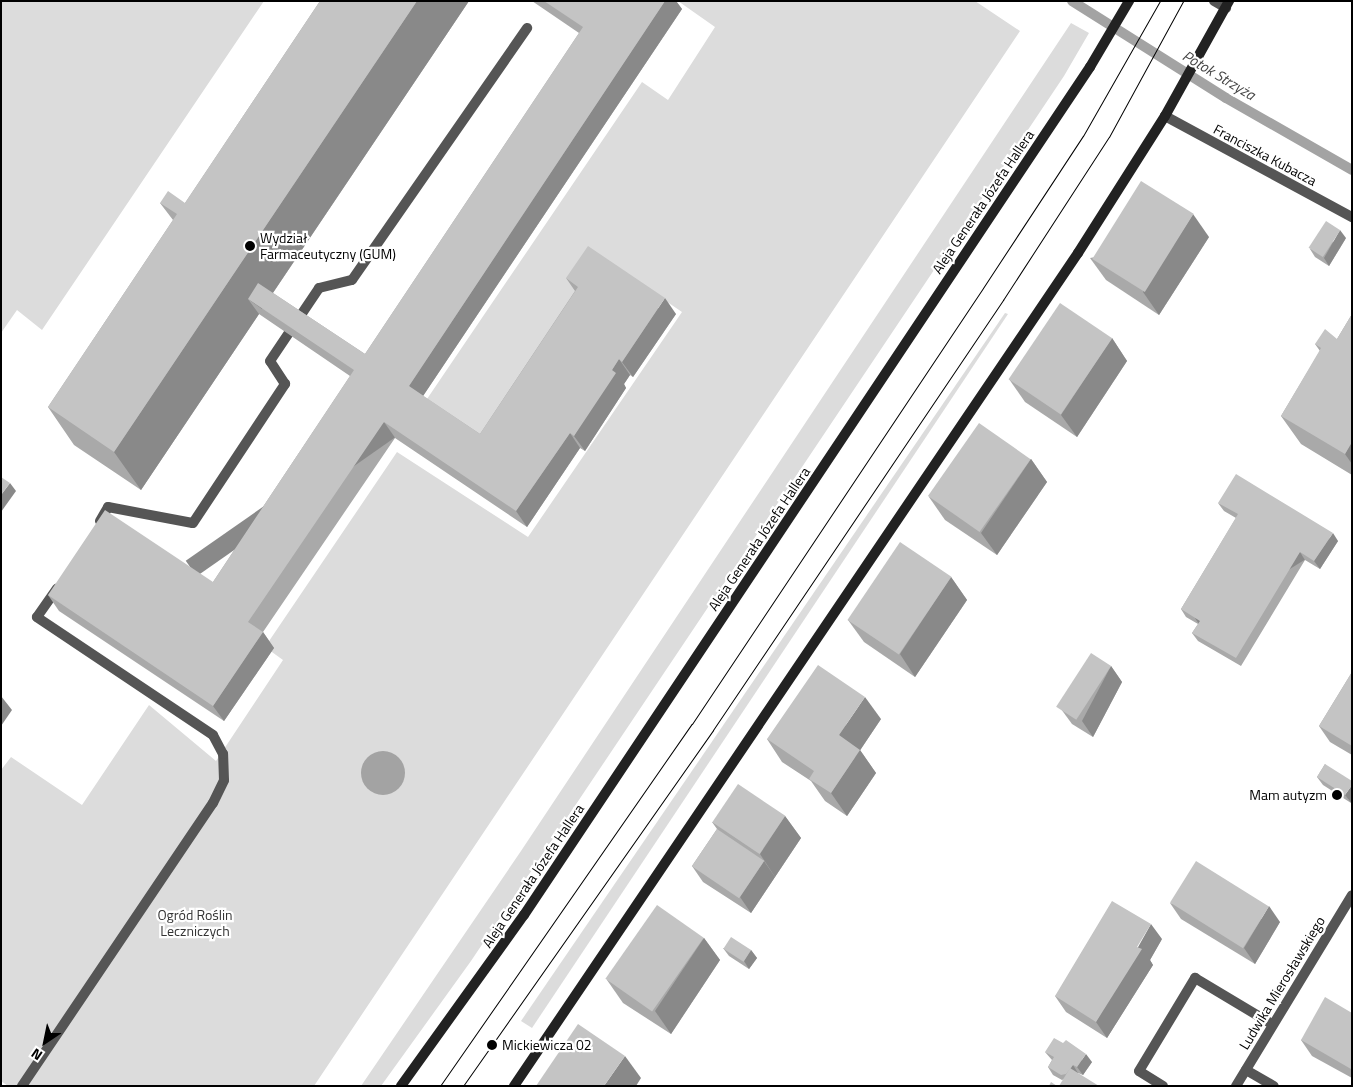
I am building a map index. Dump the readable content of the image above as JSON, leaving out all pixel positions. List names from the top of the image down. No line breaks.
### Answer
{"streets":{"main road":["Aleja Generała Józefa Hallera"],"street":["Franciszka Kubacza","Ludwika Mierosławskiego"]},"water":["Potok Strzyża"],"parks":["Ogród Roślin Leczniczych"],"places":["Wydział Farmaceutyczny (GUM)","Mam autyzm","Mickiewicza 02"],"north":"bottom left"}
